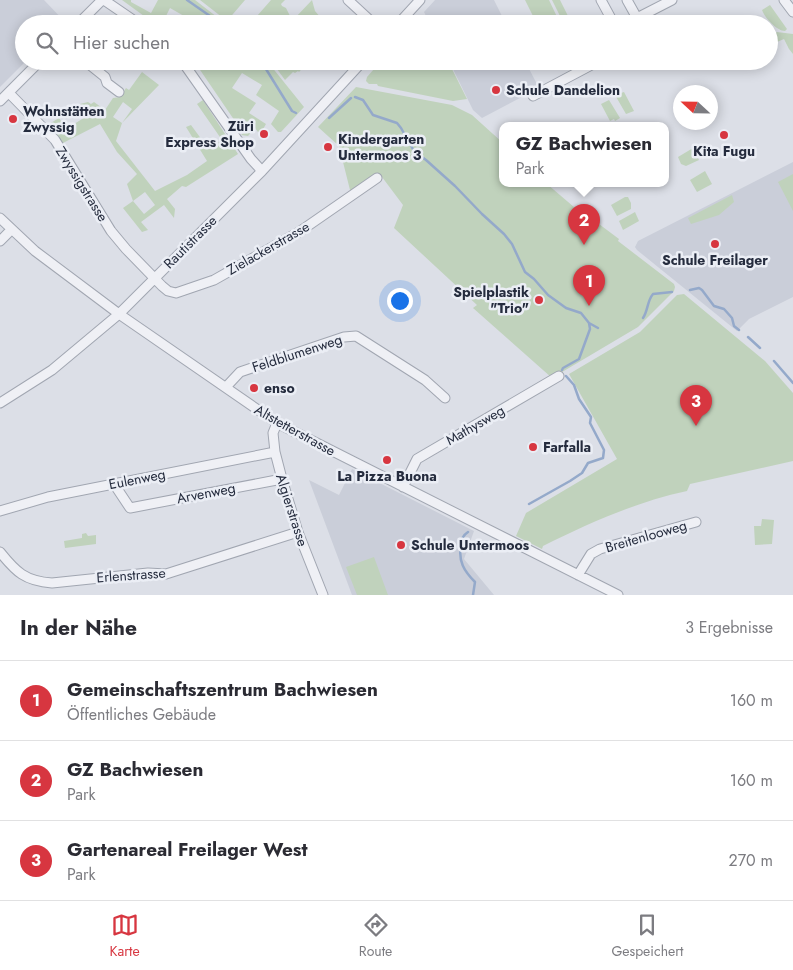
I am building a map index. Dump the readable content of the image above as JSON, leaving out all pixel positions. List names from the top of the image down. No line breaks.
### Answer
{"streets":{"street":["Zwyssigstrasse","Rautistrasse","Zielackerstrasse","Feldblumenweg","Mathysweg","Altstetterstrasse","Eulenweg","Arvenweg","Algierstrasse","Breitenlooweg","Erlenstrasse"]},"crossings":[["Zwyssigstrasse","Rautistrasse"],["Zwyssigstrasse","Zielackerstrasse"],["Rautistrasse","Zielackerstrasse"],["Rautistrasse","Altstetterstrasse"],["Feldblumenweg","Altstetterstrasse"],["Mathysweg","Altstetterstrasse"],["Altstetterstrasse","Algierstrasse"],["Altstetterstrasse","Breitenlooweg"],["Eulenweg","Arvenweg"],["Eulenweg","Algierstrasse"],["Arvenweg","Algierstrasse"],["Algierstrasse","Erlenstrasse"]],"places":["Schule Dandelion","Wohnstätten Zwyssig","Züri Express Shop","Kita Fugu","Kindergarten Untermoos 3","Schule Freilager","Spielplastik \"Trio\"","enso","Farfalla","La Pizza Buona","Schule Untermoos"],"north":"left","page":{"search":"Hier suchen","popup":["GZ Bachwiesen","Park"],"pins":["2","1","3"],"heading":["In der Nähe","3 Ergebnisse"],"list":[{"mark":"1","name":"Gemeinschaftszentrum Bachwiesen","note":"Öffentliches Gebäude","value":"160 m"},{"mark":"2","name":"GZ Bachwiesen","note":"Park","value":"160 m"},{"mark":"3","name":"Gartenareal Freilager West","note":"Park","value":"270 m"}],"nav":["Karte","Route","Gespeichert"]}}
